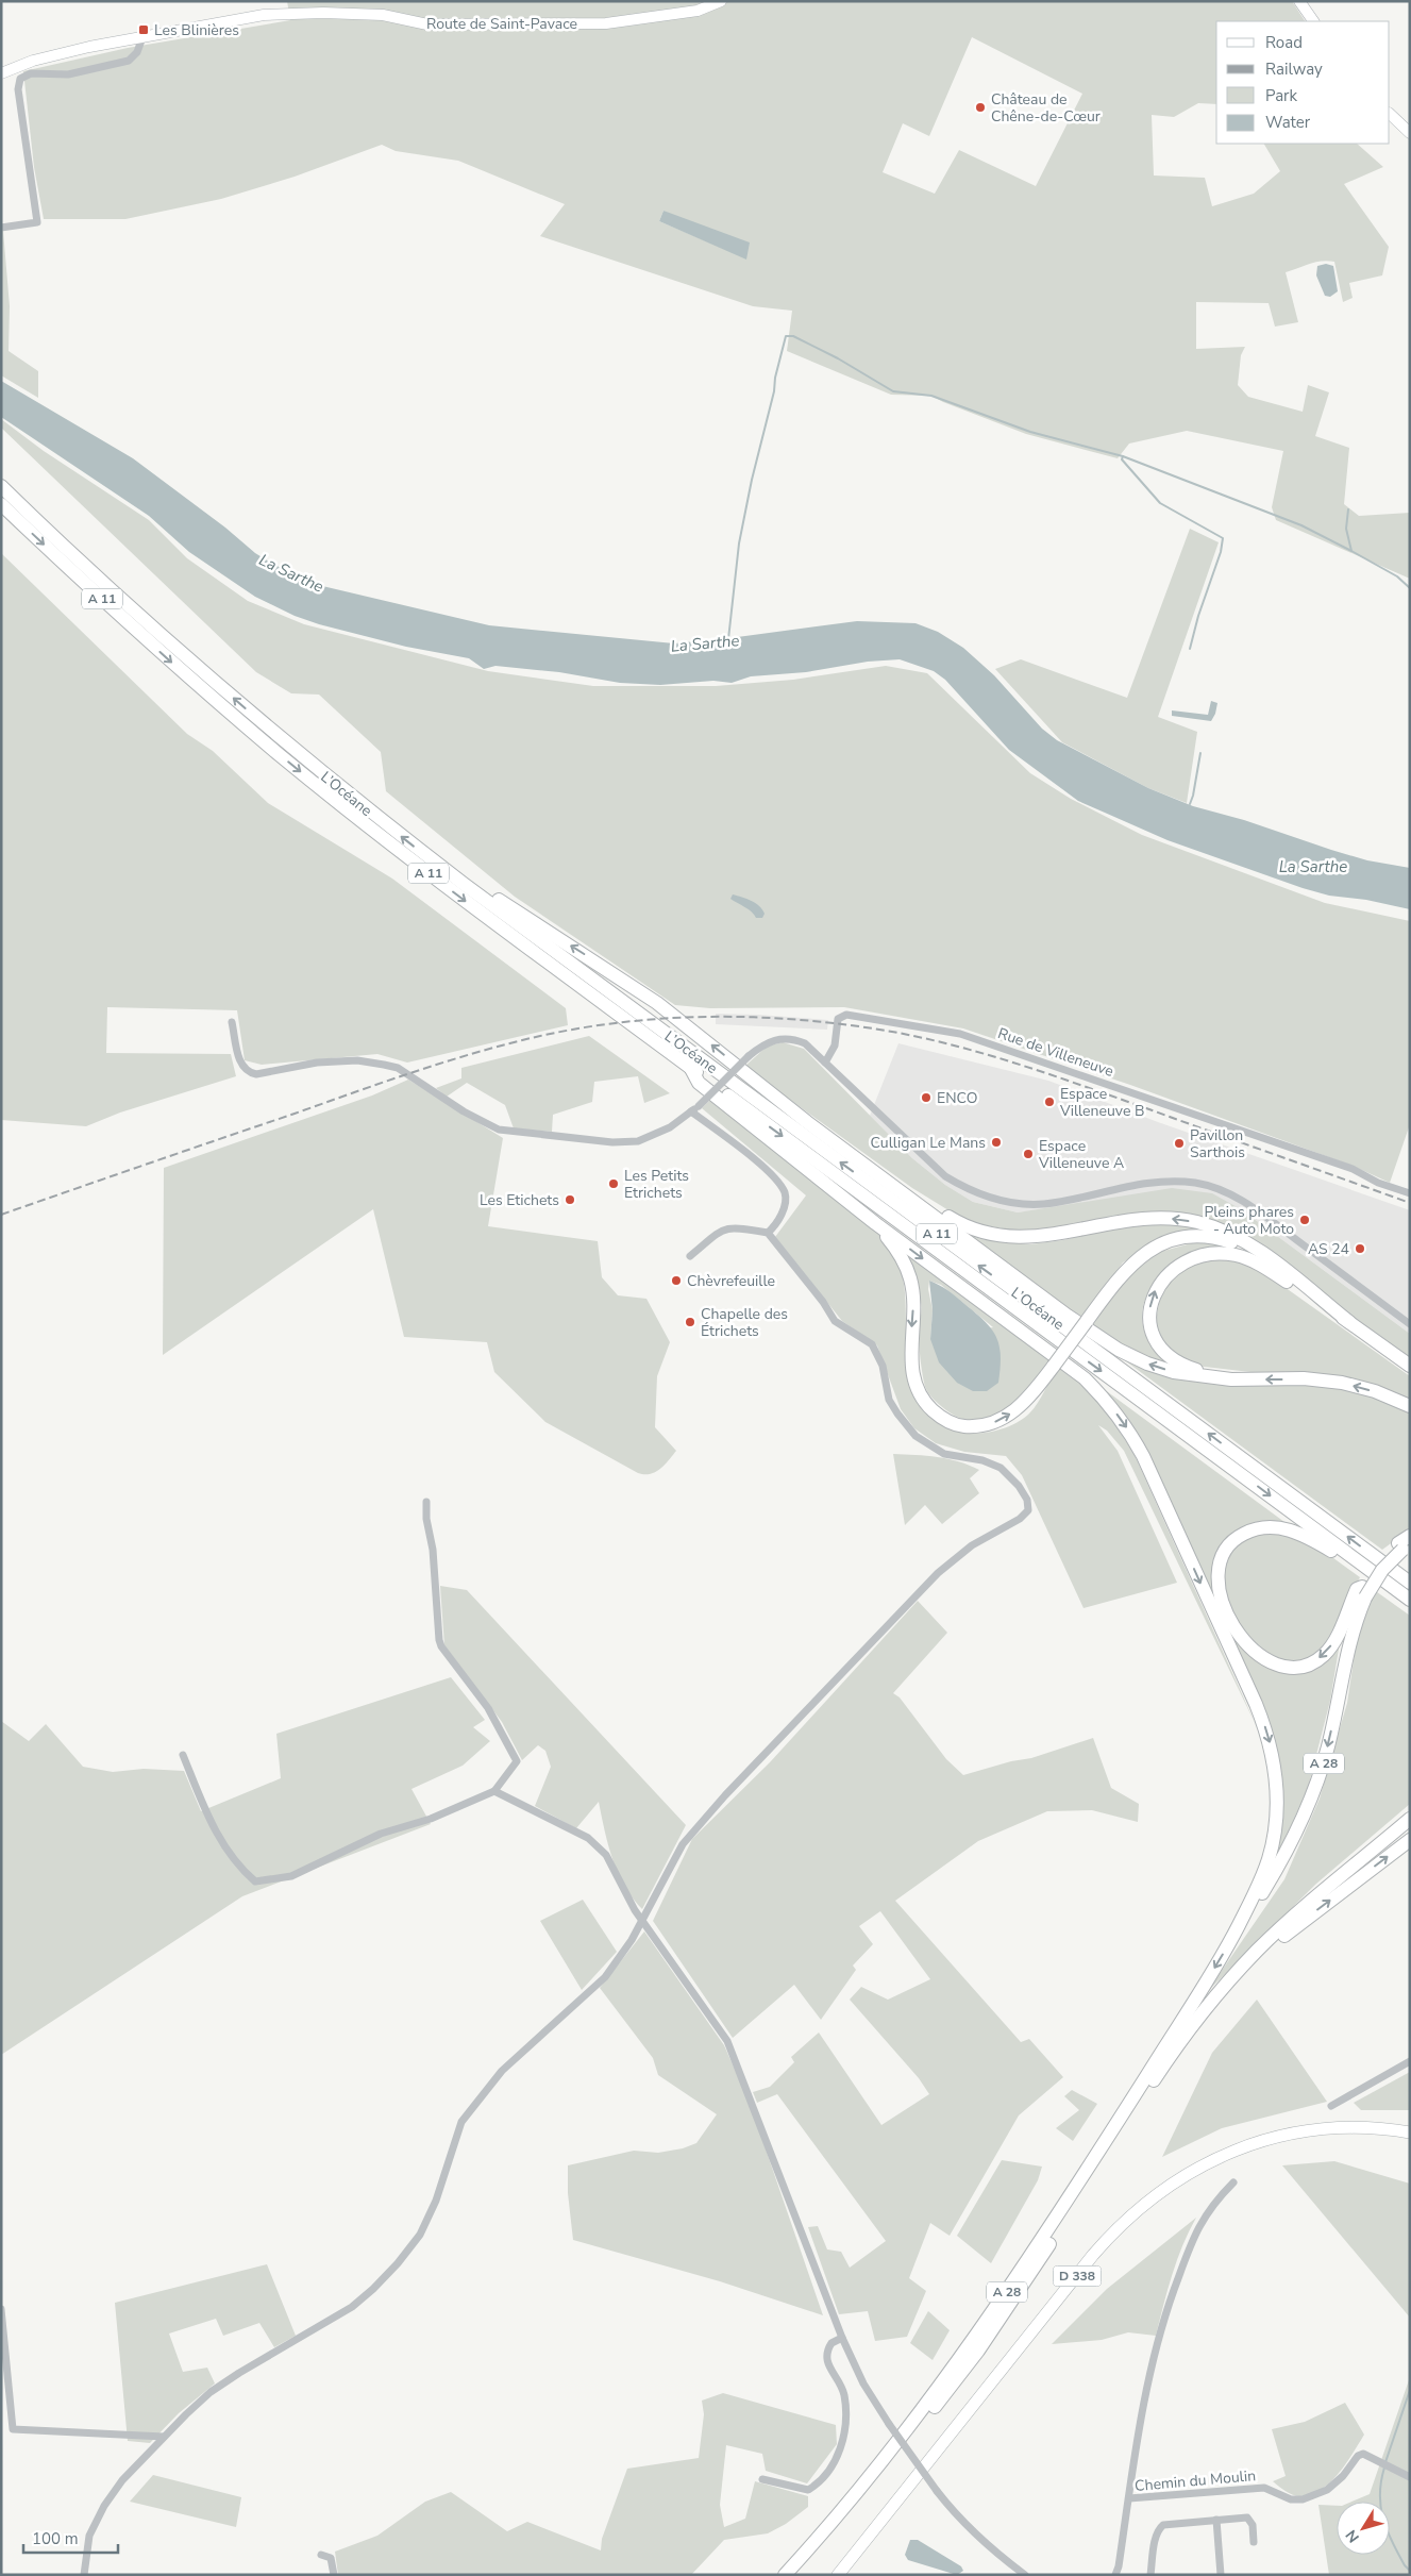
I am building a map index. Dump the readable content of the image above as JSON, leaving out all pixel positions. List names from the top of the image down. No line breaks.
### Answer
{"streets":{"highway":["A 11","L’Océane","A 28"],"main road":["D 338"],"street":["Route de Saint-Pavace","Rue de Villeneuve","Chemin du Moulin"]},"water":["La Sarthe"],"places":{"transit":["Les Blinières"],"other":["Château de Chêne-de-Cœur","ENCO","Espace Villeneuve B","Culligan Le Mans","Pavillon Sarthois","Espace Villeneuve A","Les Petits Etrichets","Les Etichets","Pleins phares - Auto Moto","AS 24","Chèvrefeuille","Chapelle des Étrichets"]},"legend":["Road","Railway","Park","Water"],"scale_bar":"100 m","north":"bottom left"}
